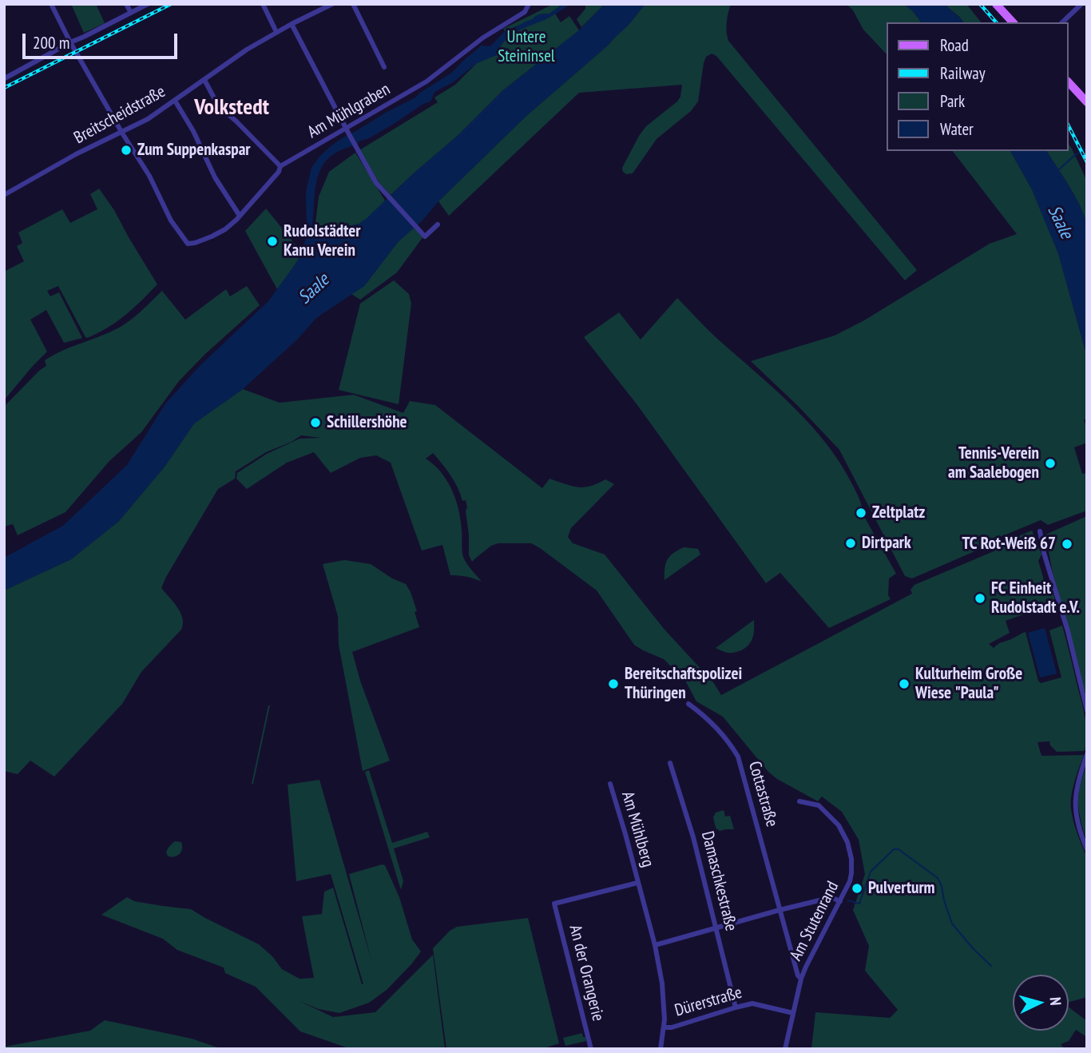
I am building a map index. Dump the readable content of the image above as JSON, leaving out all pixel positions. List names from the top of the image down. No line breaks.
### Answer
{"streets":{"street":["Am Mühlgraben","Breitscheidstraße","Cottastraße","Am Mühlberg","Damaschkestraße","Am Stutenrand","An der Orangerie","Dürerstraße"]},"crossings":[["Am Mühlgraben","Breitscheidstraße"],["Cottastraße","Am Stutenrand"],["Am Mühlberg","An der Orangerie"],["Am Mühlberg","Dürerstraße"],["Damaschkestraße","Dürerstraße"],["Am Stutenrand","Dürerstraße"]],"districts":["Volkstedt"],"water":["Saale"],"parks":["Untere Steininsel"],"places":["Zum Suppenkaspar","Rudolstädter Kanu Verein","Schillershöhe","Tennis-Verein am Saalebogen","Zeltplatz","Dirtpark","TC Rot-Weiß 67","FC Einheit Rudolstadt e.V.","Bereitschaftspolizei Thüringen","Kulturheim Große Wiese \"Paula\"","Pulverturm"],"legend":["Road","Railway","Park","Water"],"scale_bar":"200 m","north":"right"}
